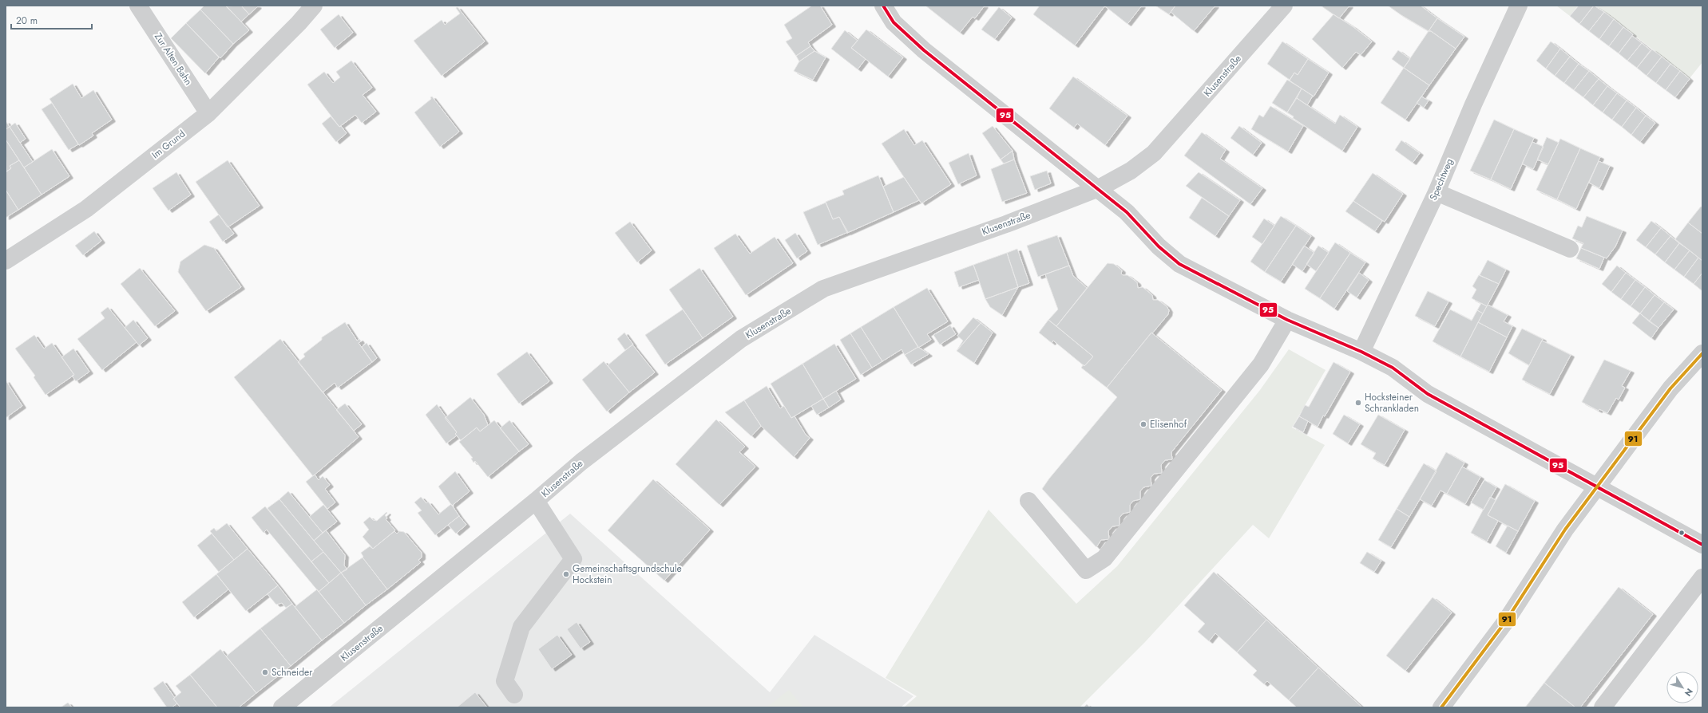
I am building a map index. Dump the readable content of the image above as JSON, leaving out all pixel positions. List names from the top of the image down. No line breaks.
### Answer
{"streets":{"street":["Zur Alten Bahn","Klusenstraße","Im Grund","Spechtweg"]},"crossings":[["Zur Alten Bahn","Im Grund"]],"places":["Hocksteiner Schrankladen","Elisenhof","Gemeinschaftsgrundschule Hockstein","Schneider"],"lines":["transit line 95","transit line 91"],"scale_bar":"20 m","north":"bottom right"}
